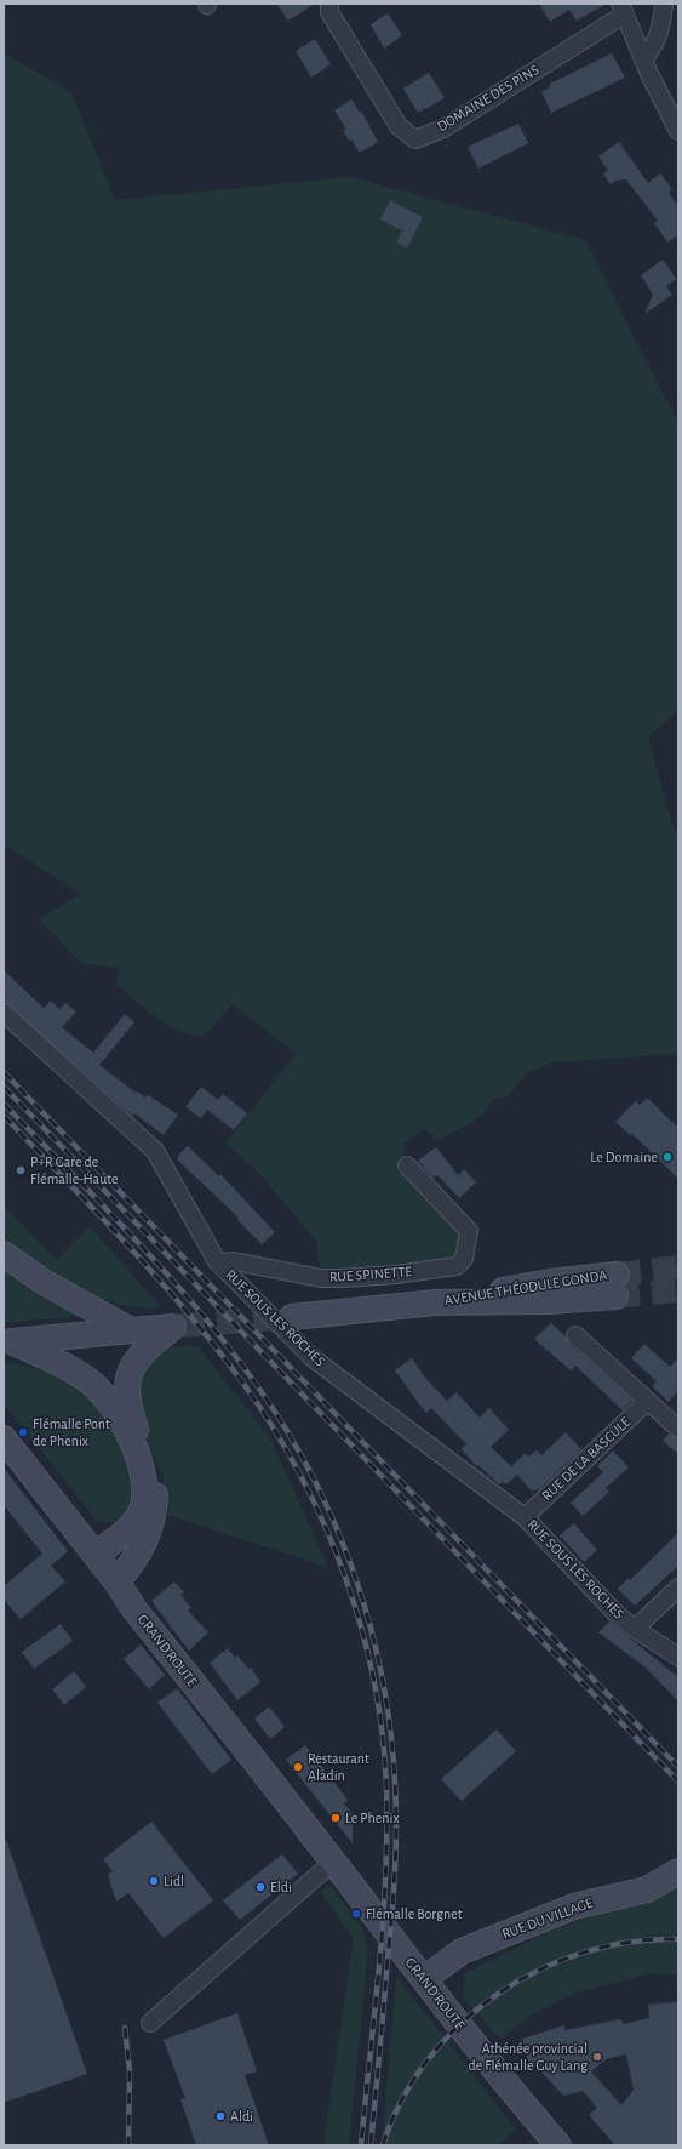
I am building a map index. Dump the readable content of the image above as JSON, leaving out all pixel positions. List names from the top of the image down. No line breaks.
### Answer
{"streets":{"main road":["AVENUE THÉODULE GONDA","GRAND'ROUTE","RUE DU VILLAGE"],"street":["DOMAINE DES PINS","RUE SPINETTE","RUE SOUS LES ROCHES","RUE DE LA BASCULE"]},"crossings":[["RUE SPINETTE","RUE SOUS LES ROCHES"],["RUE SOUS LES ROCHES","RUE DE LA BASCULE"],["GRAND'ROUTE","RUE DU VILLAGE"]],"places":["Le Domaine","P+R Gare de Flémalle-Haute","Flémalle Pont de Phenix","Restaurant Aladin","Le Phenix","Lidl","Eldi","Flémalle Borgnet","Athénée provincial de Flémalle Guy Lang","Aldi"]}
